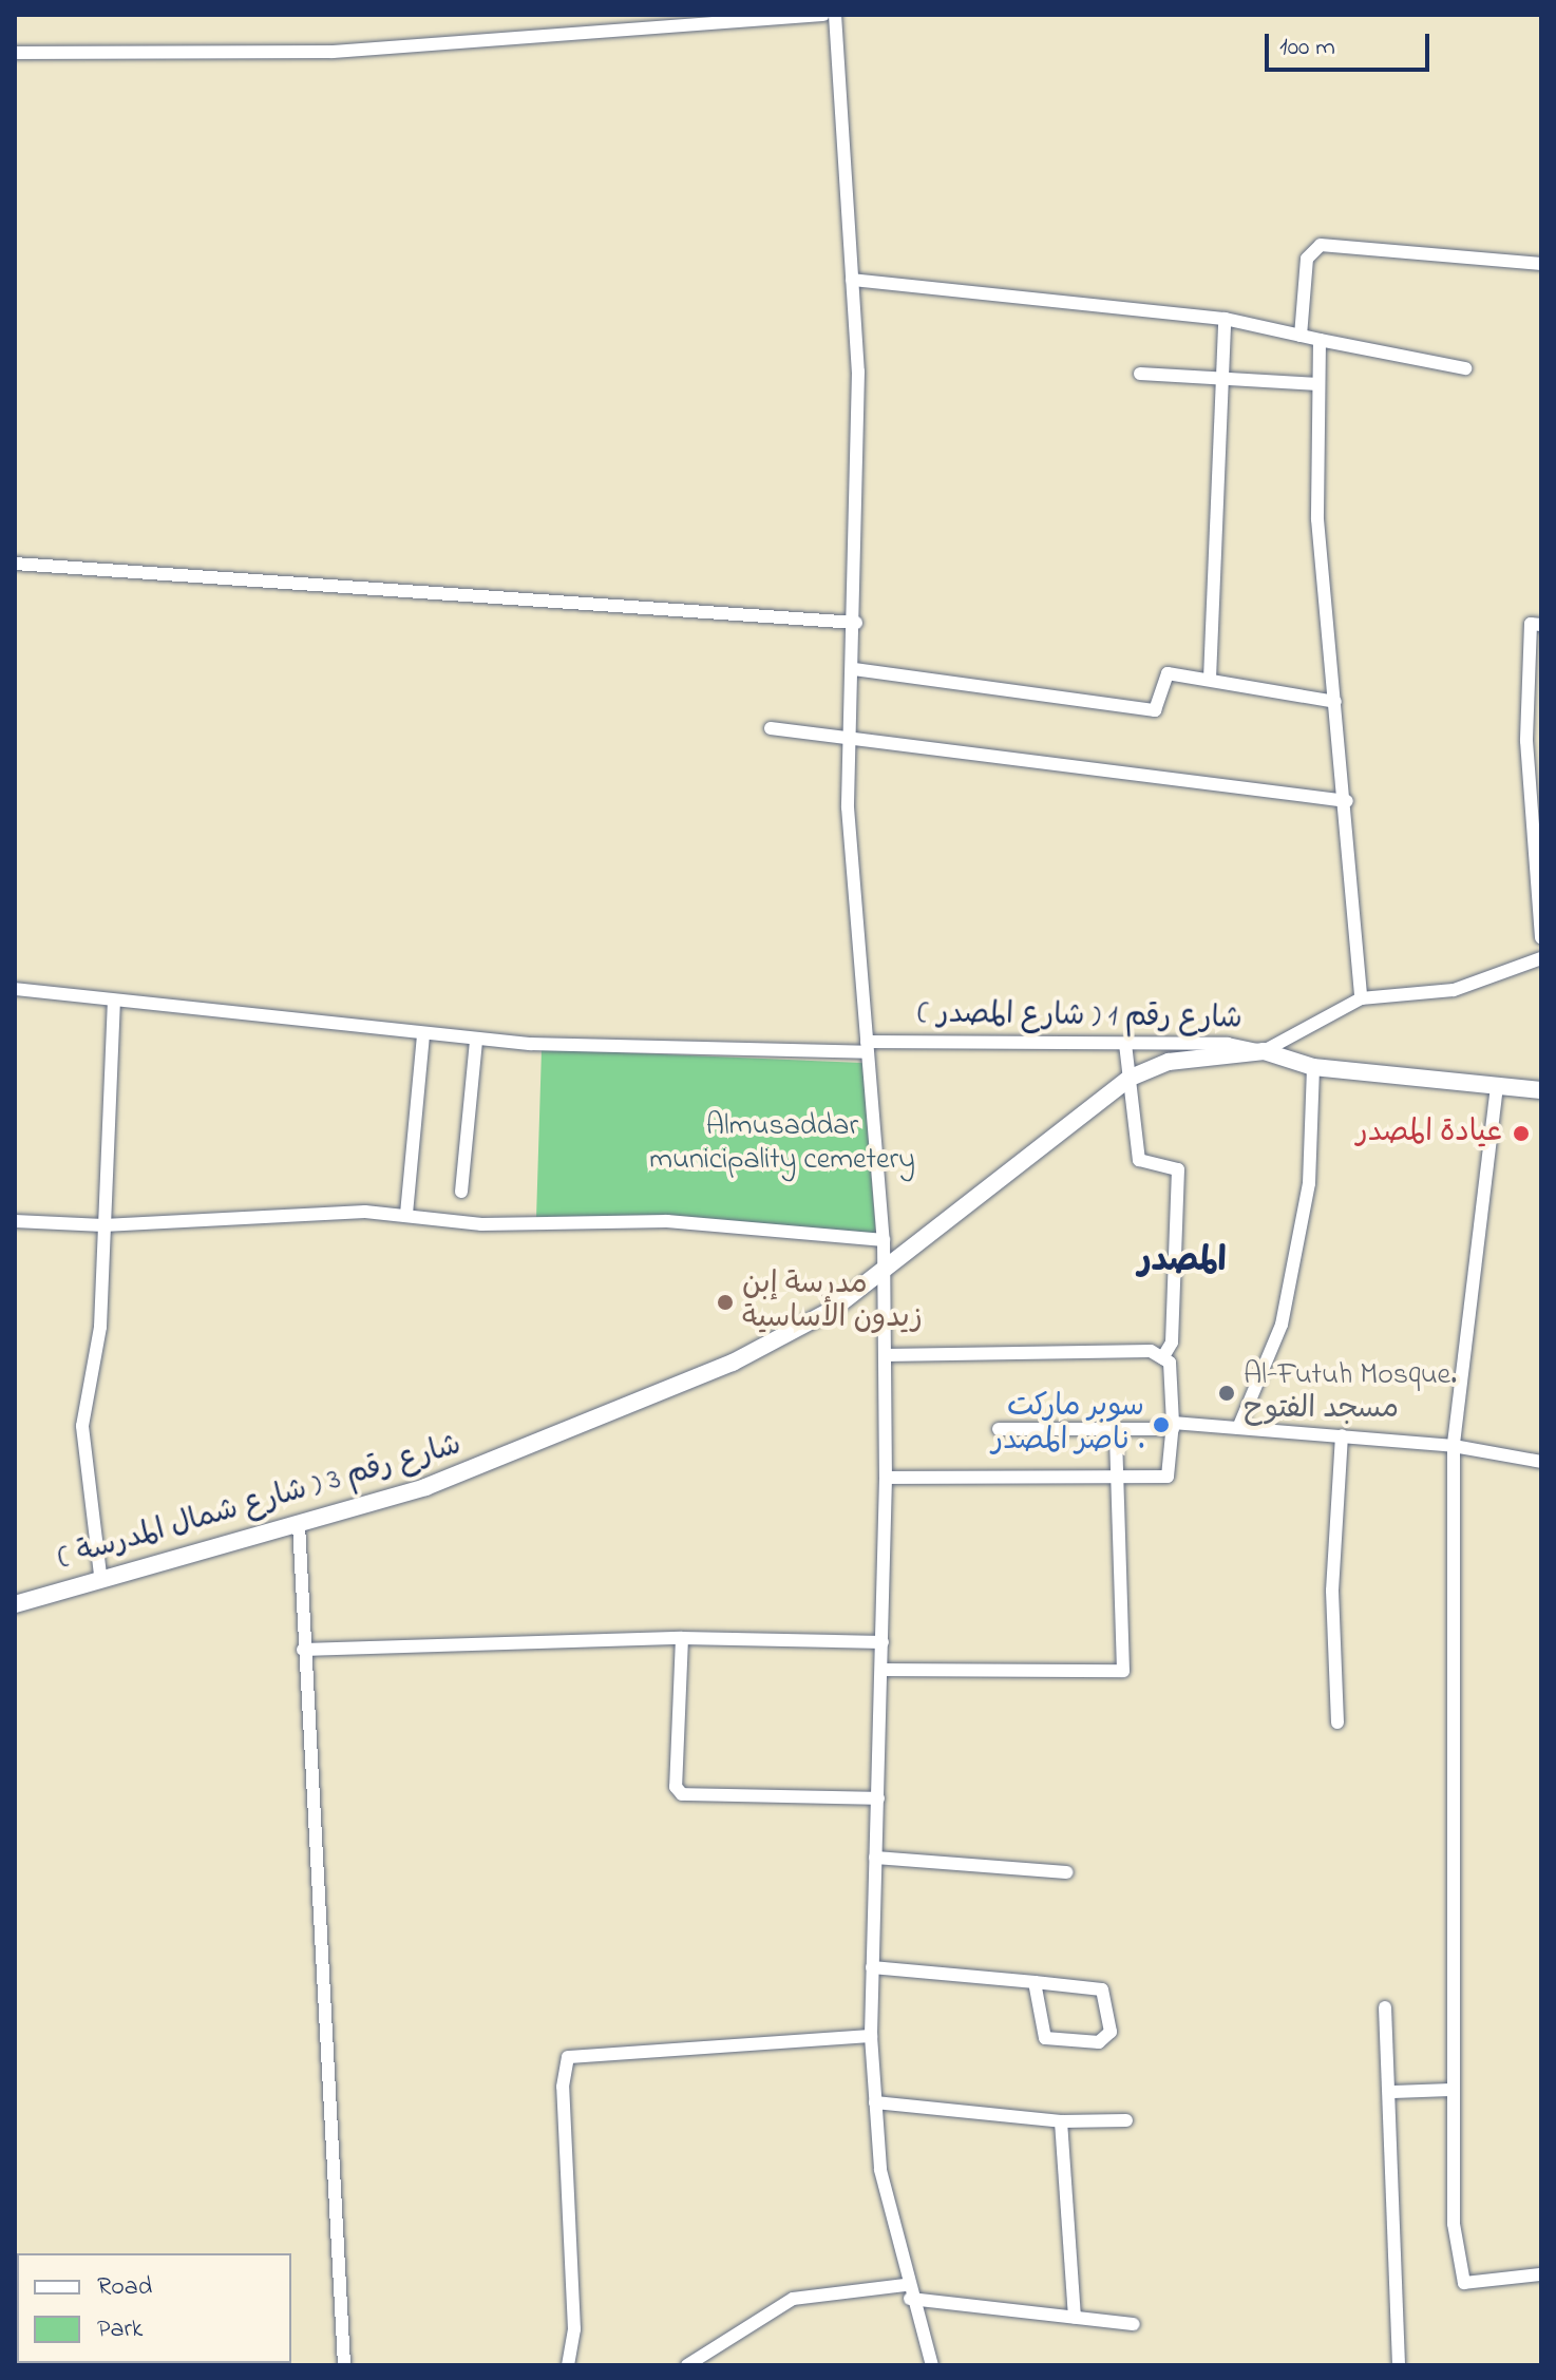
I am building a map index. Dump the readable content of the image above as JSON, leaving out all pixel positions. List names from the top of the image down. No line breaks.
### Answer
{"streets":{"street":["شارع رقم 1 ( شارع المصدر )","شارع رقم 3 ( شارع شمال المدرسة )"]},"crossings":[["شارع رقم 1 ( شارع المصدر )","شارع رقم 3 ( شارع شمال المدرسة )"]],"districts":["المصدر"],"parks":["Almusaddar municipality cemetery"],"places":["عيادة المصدر","مدرسة إبن زيدون الأساسية","Al-Futuh Mosque. مسجد الفتوح","سوبر ماركت ناصر المصدر ."],"legend":["Road","Park"],"scale_bar":"100 m"}
